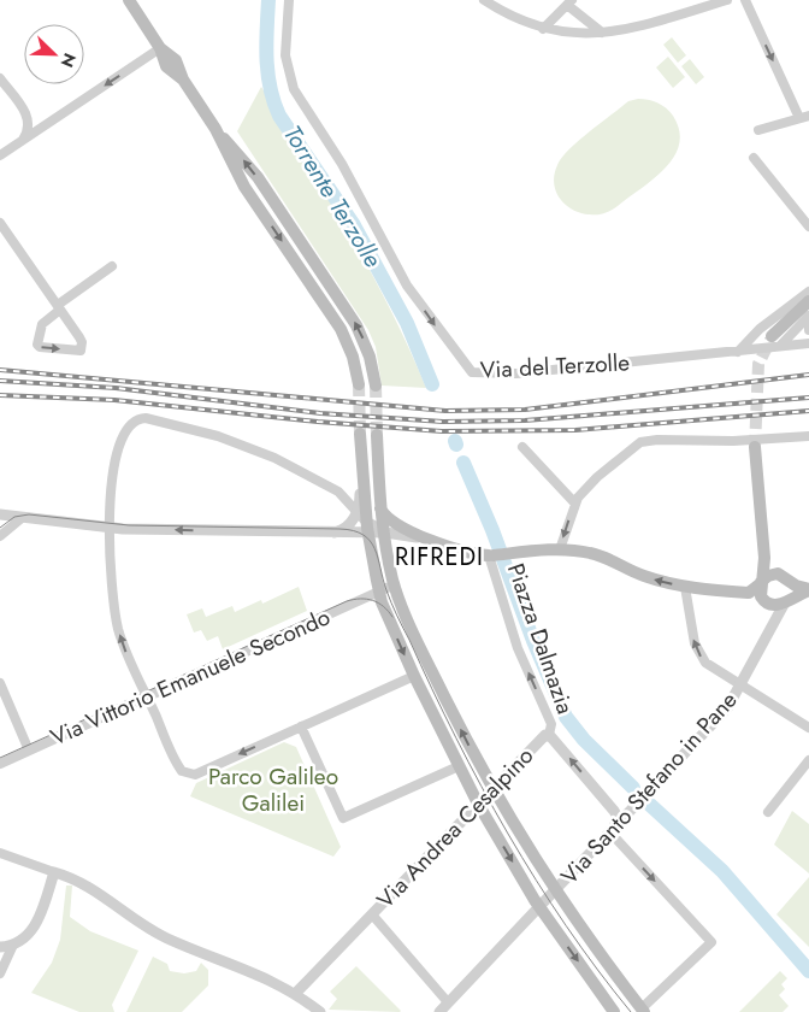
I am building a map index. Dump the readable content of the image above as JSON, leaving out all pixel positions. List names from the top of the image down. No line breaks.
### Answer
{"streets":{"street":["Via del Terzolle","Piazza Dalmazia","Via Vittorio Emanuele Secondo","Via Santo Stefano in Pane","Via Andrea Cesalpino"]},"crossings":[["Piazza Dalmazia","Via Andrea Cesalpino"]],"one_way":["Via del Terzolle","Piazza Dalmazia"],"districts":["RIFREDI"],"water":["Torrente Terzolle"],"parks":["Parco Galileo Galilei"],"north":"bottom right"}
